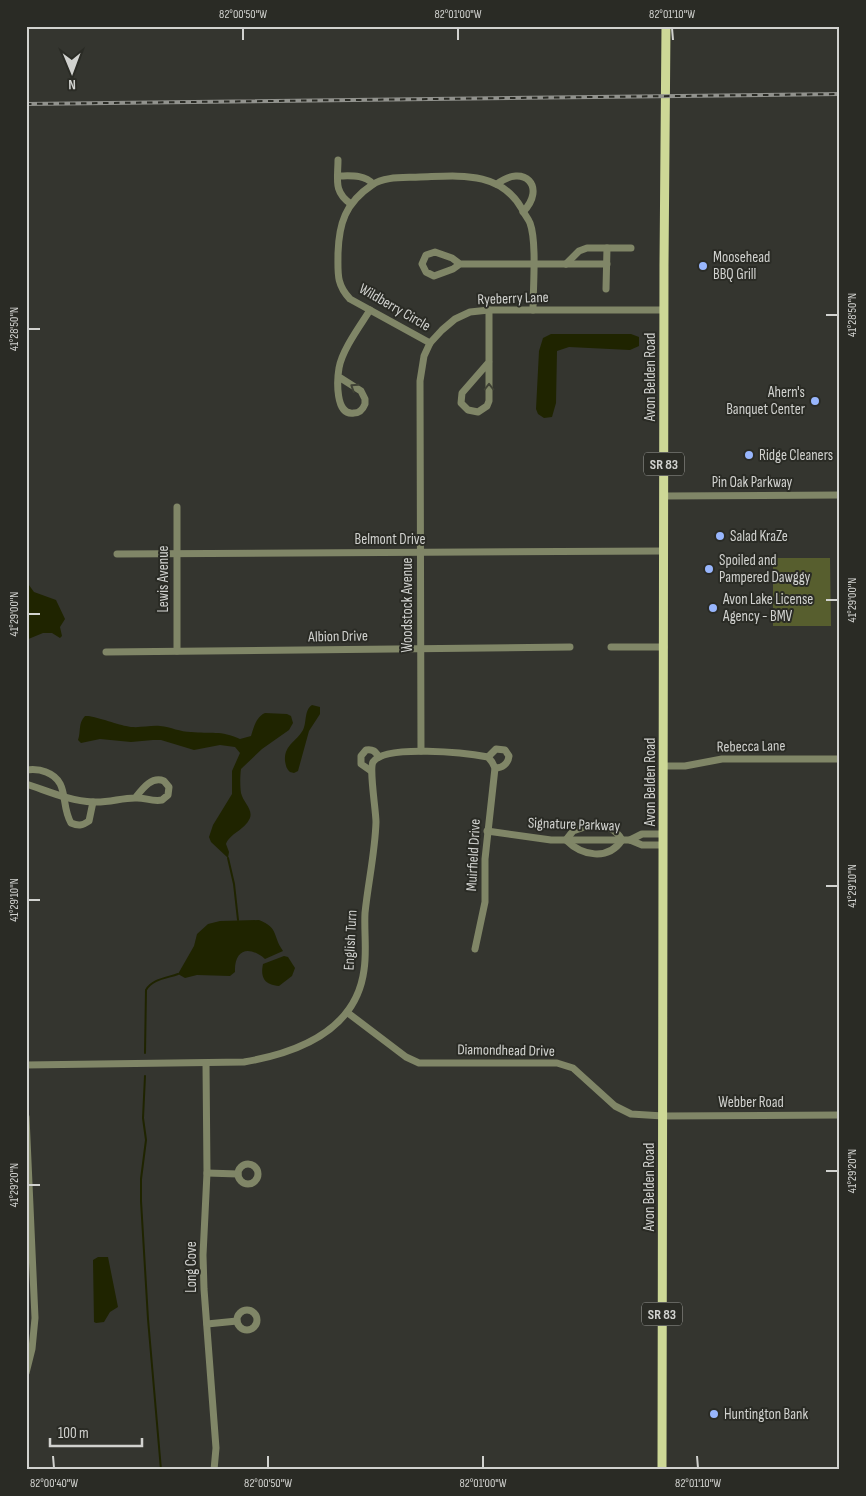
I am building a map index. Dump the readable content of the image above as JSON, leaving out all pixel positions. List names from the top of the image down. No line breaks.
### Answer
{"streets":{"main road":["Avon Belden Road","SR 83"],"street":["Ryeberry Lane","Wildberry Circle","Pin Oak Parkway","Belmont Drive","Lewis Avenue","Woodstock Avenue","Albion Drive","Rebecca Lane","Signature Parkway","Muirfield Drive","English Turn","Diamondhead Drive","Webber Road","Long Cove"]},"crossings":[["Ryeberry Lane","Wildberry Circle"],["Ryeberry Lane","Avon Belden Road"],["Ryeberry Lane","Woodstock Avenue"],["Avon Belden Road","Pin Oak Parkway"],["Avon Belden Road","Belmont Drive"],["Avon Belden Road","Rebecca Lane"],["Avon Belden Road","Signature Parkway"],["Avon Belden Road","Diamondhead Drive"],["Avon Belden Road","Webber Road"],["Belmont Drive","Lewis Avenue"],["Belmont Drive","Woodstock Avenue"],["Lewis Avenue","Albion Drive"],["Woodstock Avenue","Albion Drive"],["Woodstock Avenue","Muirfield Drive"],["Signature Parkway","Muirfield Drive"],["English Turn","Diamondhead Drive"],["English Turn","Long Cove"],["Diamondhead Drive","Webber Road"]],"places":["Moosehead BBQ Grill","Ahern's Banquet Center","Ridge Cleaners","Salad KraZe","Spoiled and Pampered Dawggy","Avon Lake License Agency - BMV","Huntington Bank"],"scale_bar":"100 m","north":"bottom","coordinates":["82°00'50\"W","82°01'00\"W","82°01'10\"W","41°28'50\"N","41°29'00\"N","41°29'10\"N","41°29'20\"N","82°00'40\"W"]}
